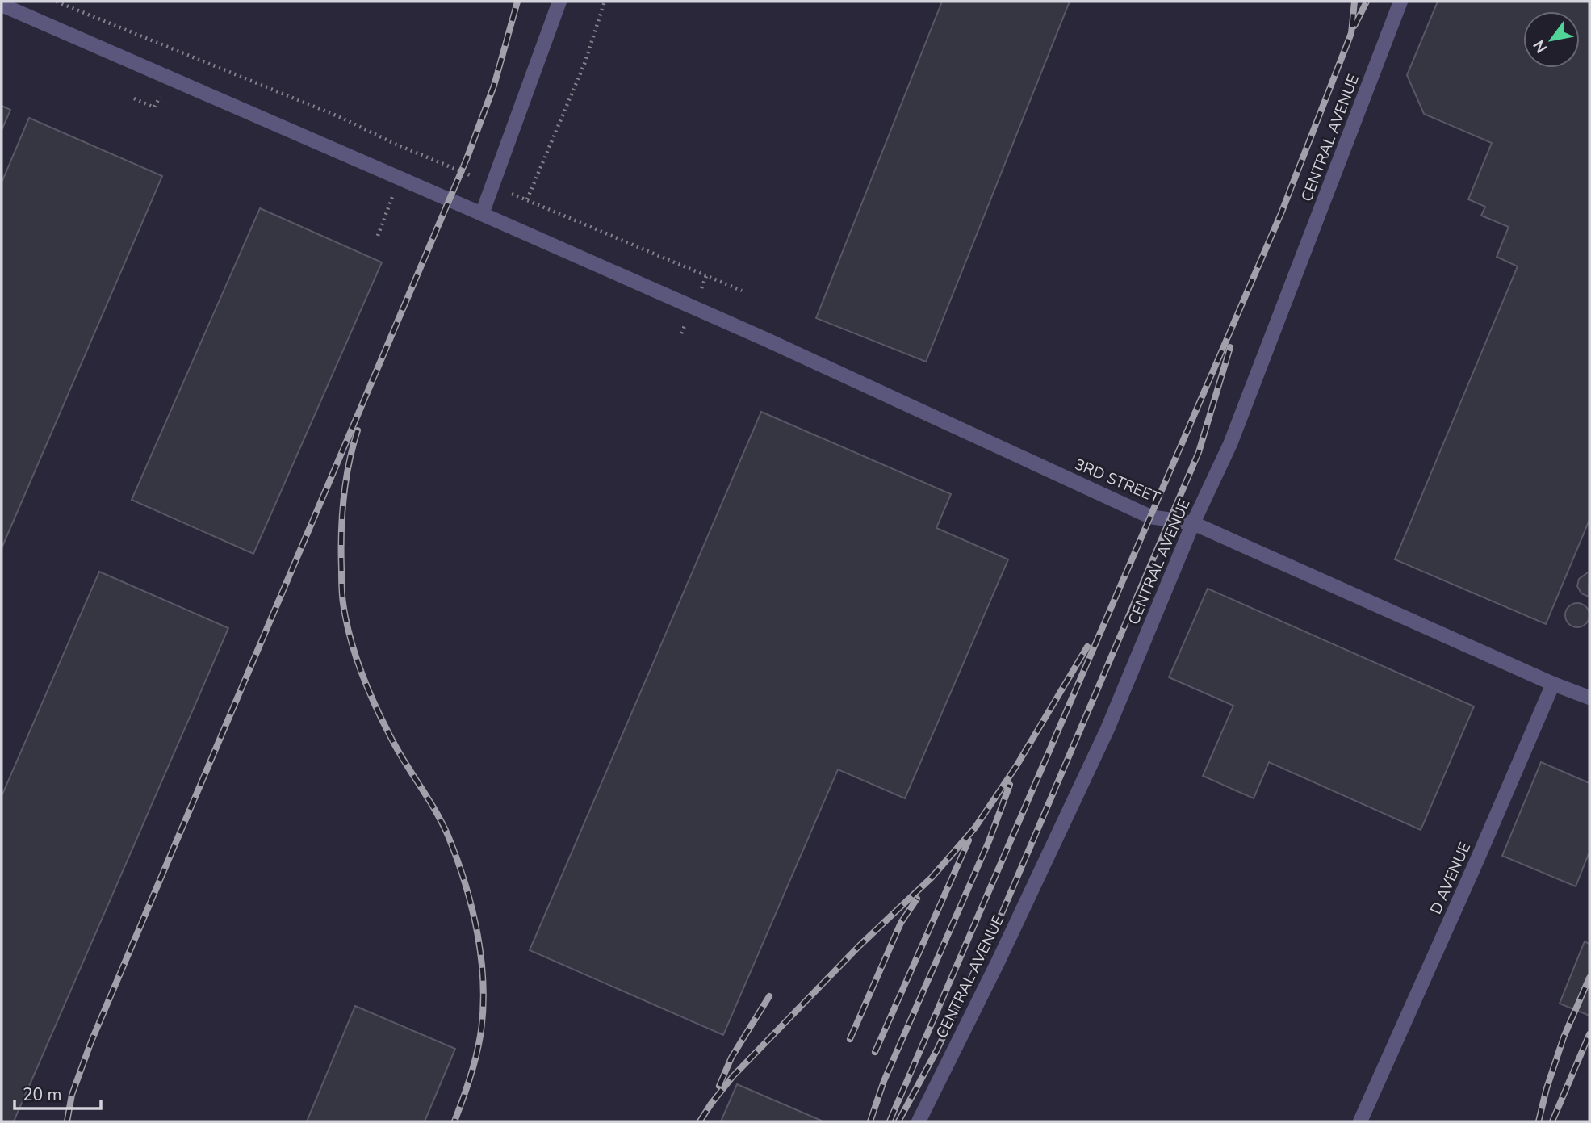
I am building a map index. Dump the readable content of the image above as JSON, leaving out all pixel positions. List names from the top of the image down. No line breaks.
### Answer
{"streets":{"street":["CENTRAL AVENUE","3RD STREET","D AVENUE"]},"crossings":[["CENTRAL AVENUE","3RD STREET"],["3RD STREET","D AVENUE"]],"scale_bar":"20 m","north":"bottom left"}
